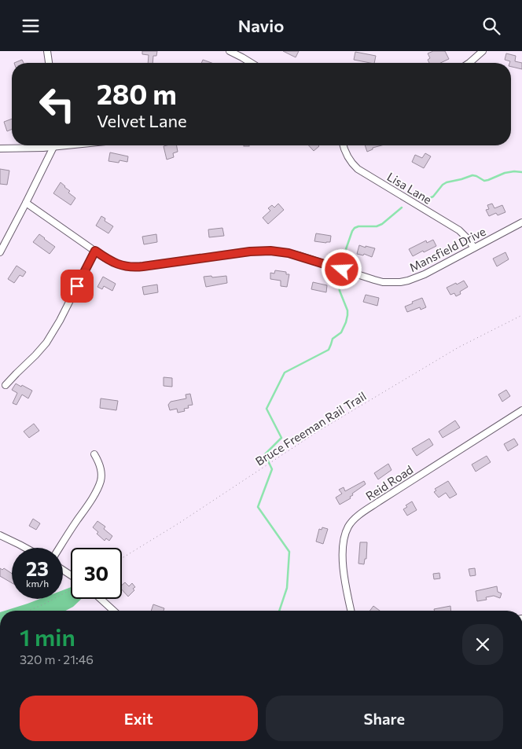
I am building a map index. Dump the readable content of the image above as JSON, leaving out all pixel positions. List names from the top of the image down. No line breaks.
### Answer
{"streets":{"street":["Lisa Lane","Mansfield Drive","Reid Road"],"path":["Bruce Freeman Rail Trail"]},"crossings":[["Lisa Lane","Mansfield Drive"]],"page":{"header":"Navio","turn":["280 m","Velvet Lane"],"speed":"23 km/h","limit":"30","heading":["1 min","320 m · 21:46"],"buttons":["Exit","Share"]}}
